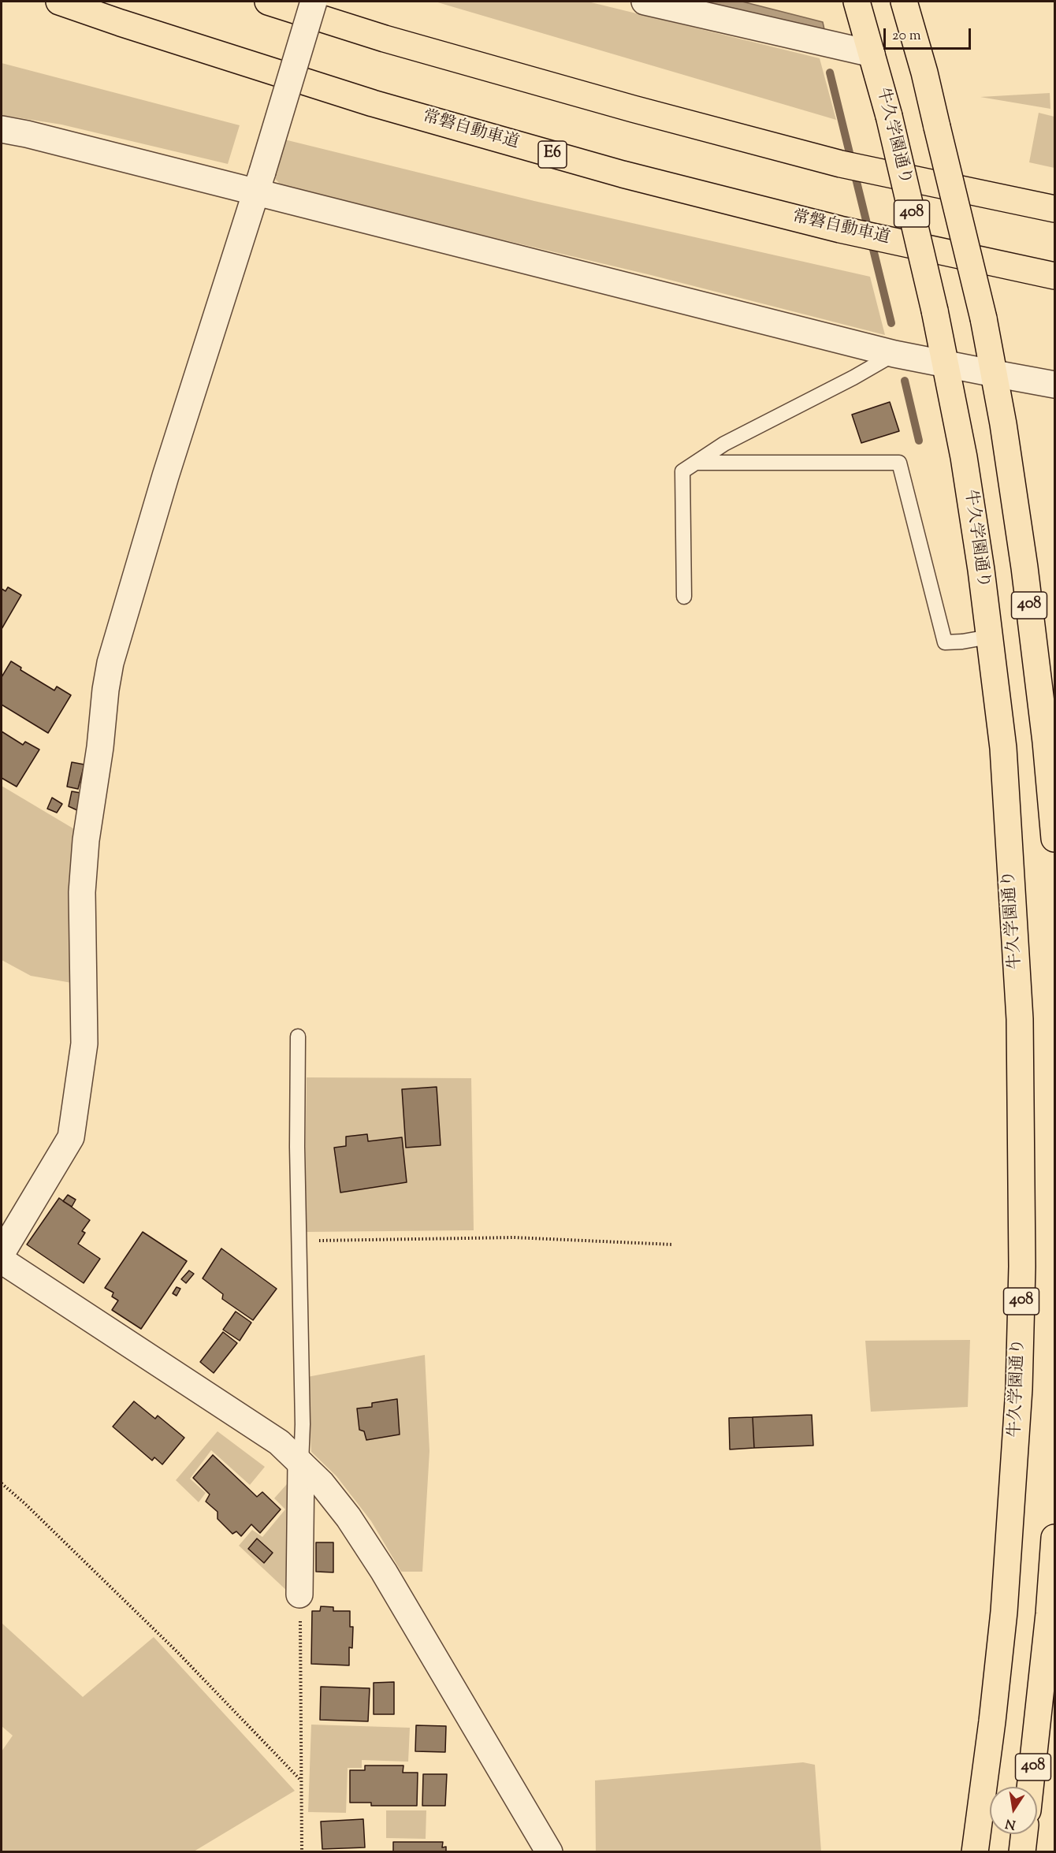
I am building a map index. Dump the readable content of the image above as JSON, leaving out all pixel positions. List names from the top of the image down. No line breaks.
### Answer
{"streets":{"highway":["常磐自動車道","牛久学園通り","E6","408"]},"scale_bar":"20 m","north":"bottom"}
